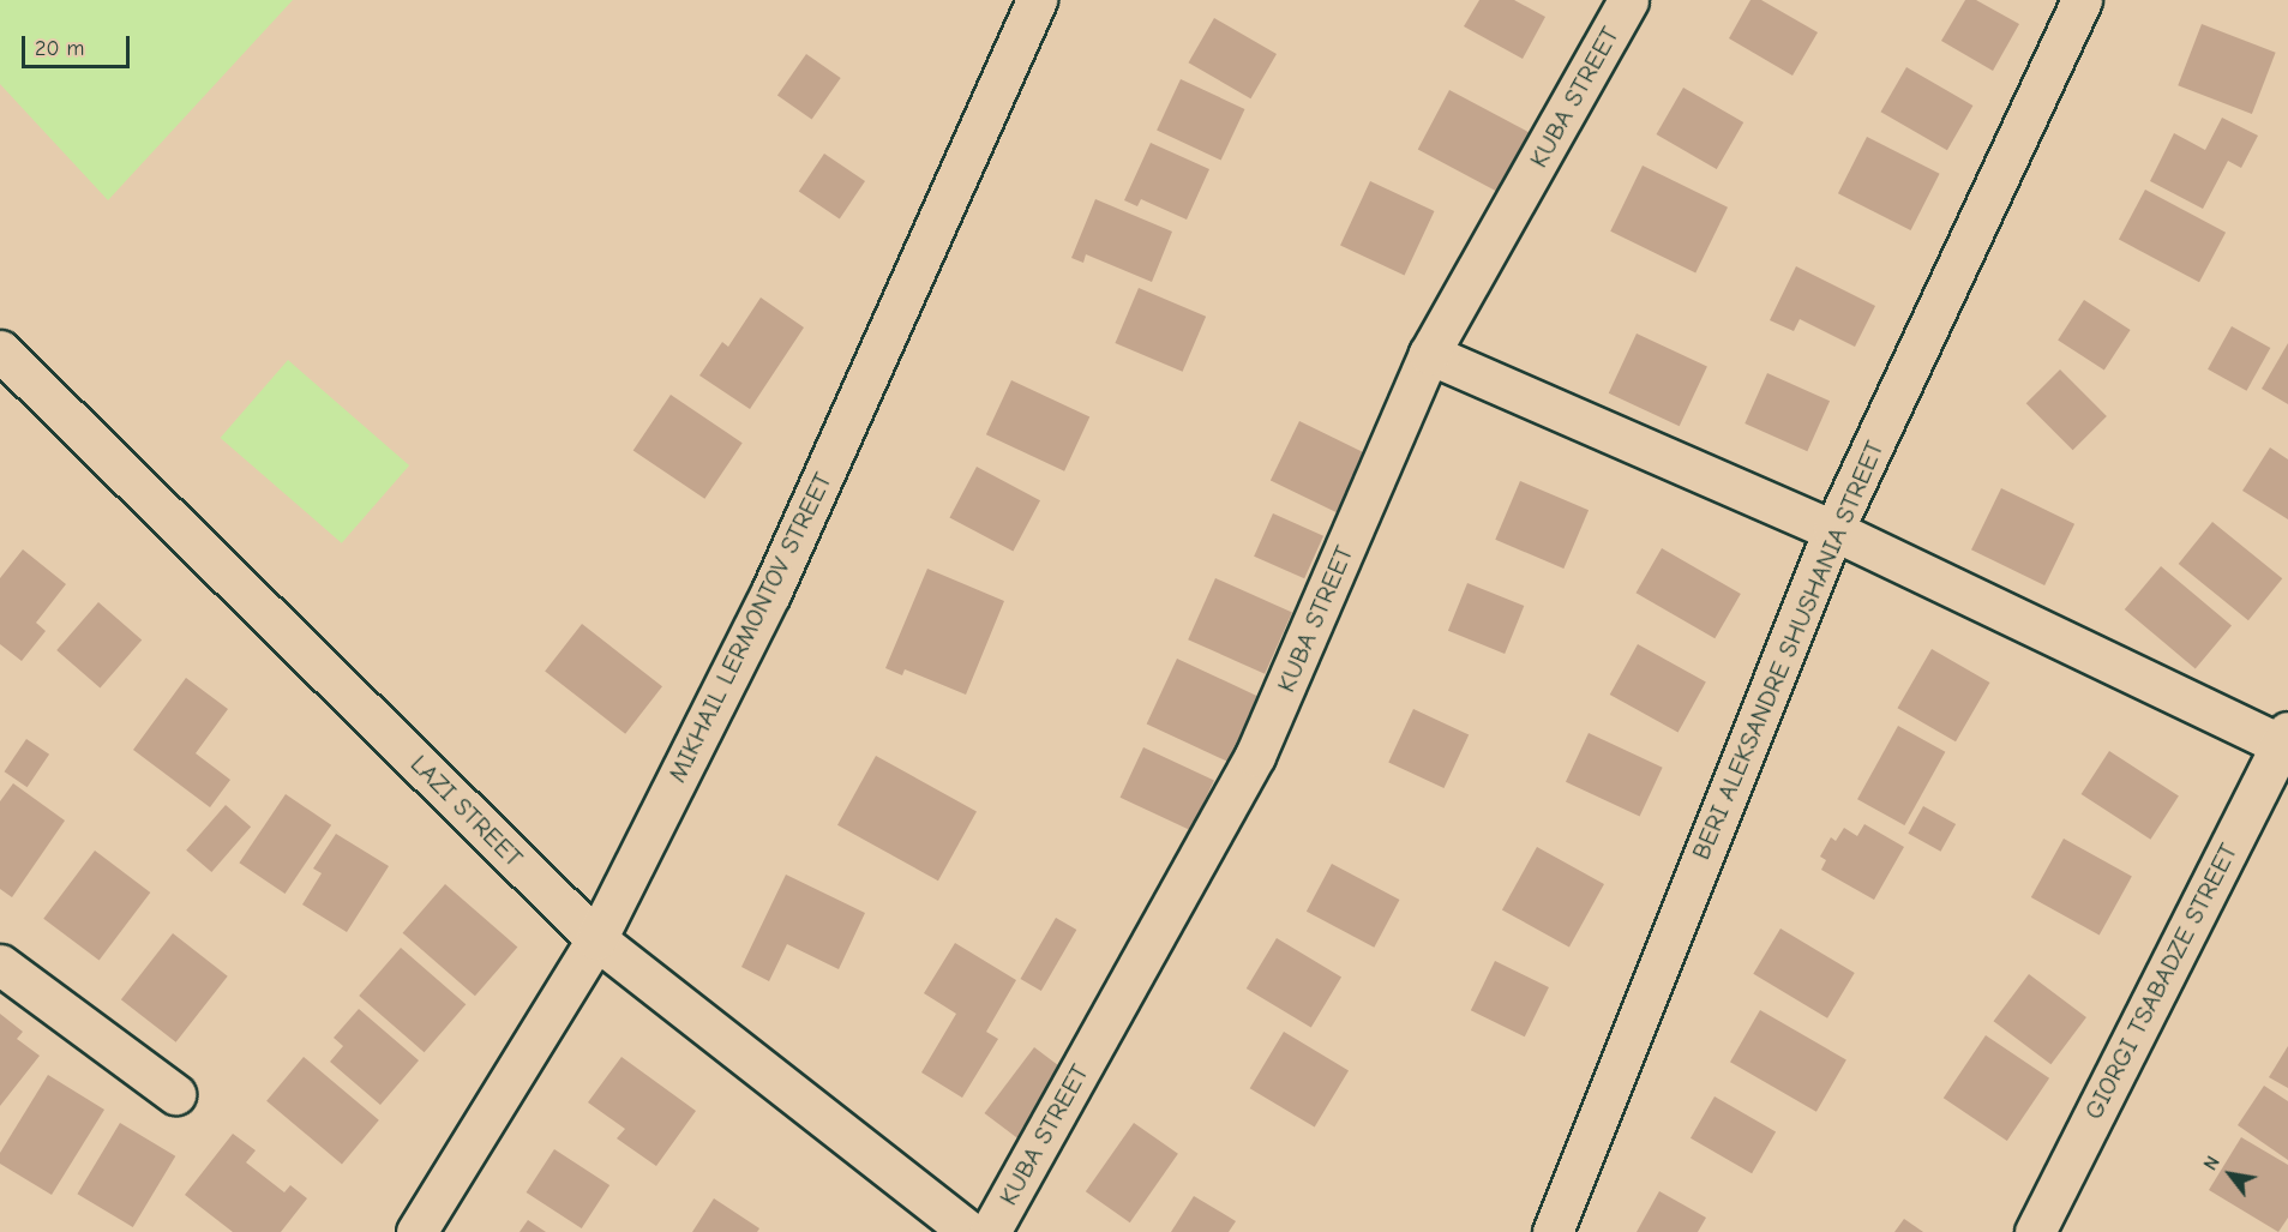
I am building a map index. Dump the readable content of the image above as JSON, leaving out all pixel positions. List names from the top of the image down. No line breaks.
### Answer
{"streets":{"street":["KUBA STREET","MIKHAIL LERMONTOV STREET","BERI ALEKSANDRE SHUSHANIA STREET","LAZI STREET","GIORGI TSABADZE STREET"]},"crossings":[["MIKHAIL LERMONTOV STREET","LAZI STREET"]],"scale_bar":"20 m","north":"top left"}
